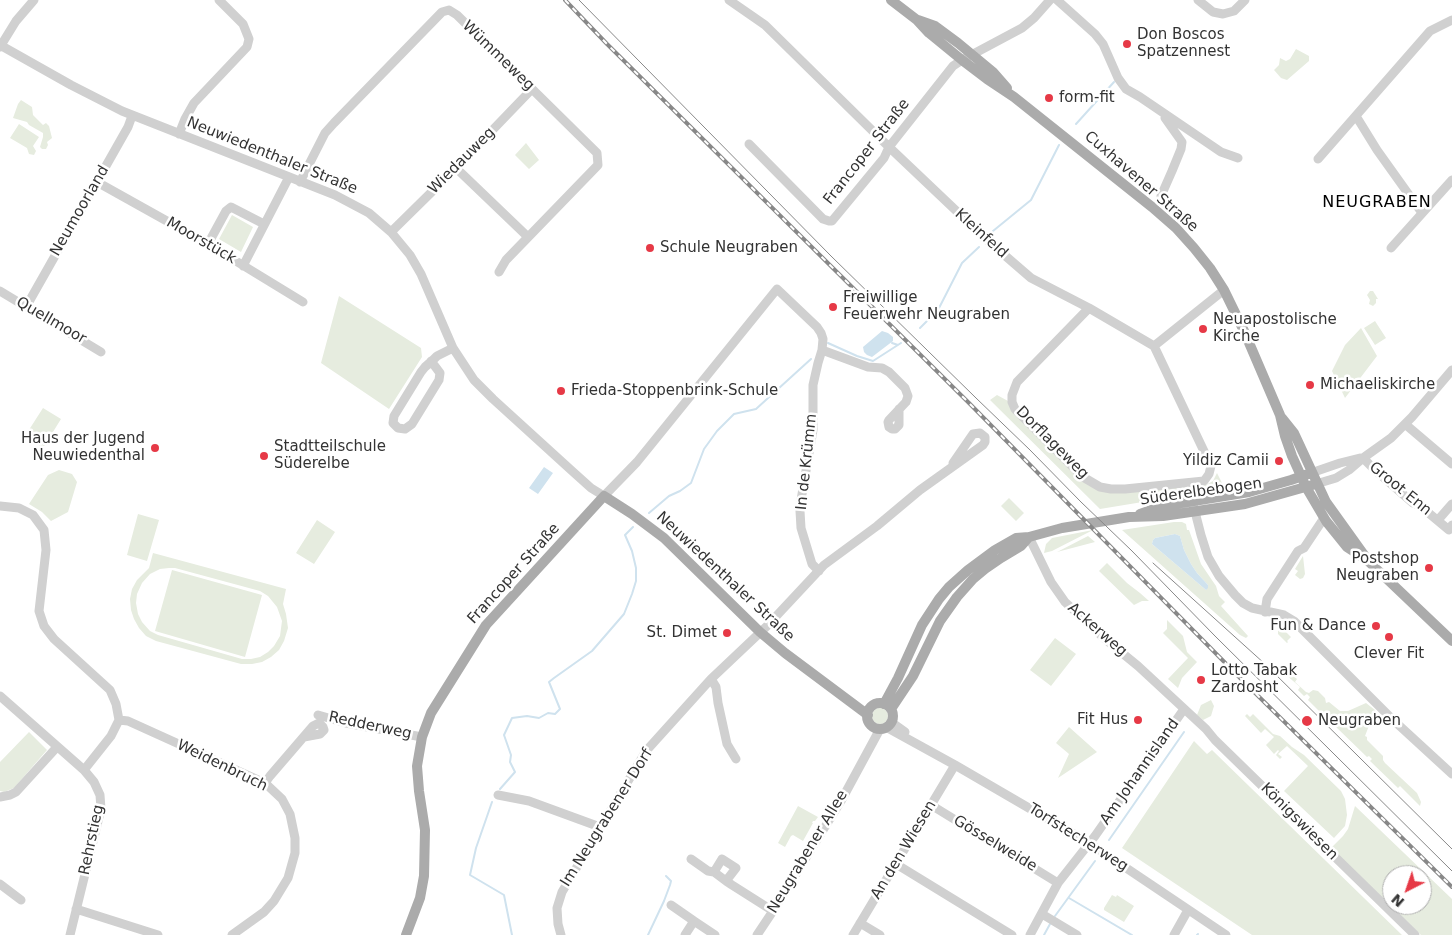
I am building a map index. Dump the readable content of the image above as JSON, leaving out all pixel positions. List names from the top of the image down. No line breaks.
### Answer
{"streets":{"main road":["Francoper Straße","Neuwiedenthaler Straße","Cuxhavener Straße","Süderelbebogen"],"street":["Wümmeweg","Wiedauweg","Neumoorland","Kleinfeld","Moorstück","Quellmoor","Dorflageweg","In de Krümm","Groot Enn","Ackerweg","Redderweg","Weidenbruch","Am Johannisland","Im Neugrabener Dorf","Königswiesen","Torfstecherweg","Rehrstieg","Gösselweide","An den Wiesen","Neugrabener Allee"]},"crossings":[["Wümmeweg","Neuwiedenthaler Straße"],["Wümmeweg","Wiedauweg"],["Francoper Straße","Neuwiedenthaler Straße"],["Francoper Straße","Cuxhavener Straße"],["Francoper Straße","Kleinfeld"],["Francoper Straße","In de Krümm"],["Francoper Straße","Redderweg"],["Neuwiedenthaler Straße","Wiedauweg"],["Neuwiedenthaler Straße","Neumoorland"],["Neuwiedenthaler Straße","Süderelbebogen"],["Neuwiedenthaler Straße","Im Neugrabener Dorf"],["Neuwiedenthaler Straße","Torfstecherweg"],["Neuwiedenthaler Straße","Neugrabener Allee"],["Cuxhavener Straße","Süderelbebogen"],["Neumoorland","Moorstück"],["Neumoorland","Quellmoor"],["Kleinfeld","Dorflageweg"],["In de Krümm","Im Neugrabener Dorf"],["Süderelbebogen","Ackerweg"],["Süderelbebogen","Torfstecherweg"],["Süderelbebogen","Neugrabener Allee"],["Ackerweg","Am Johannisland"],["Ackerweg","Königswiesen"],["Am Johannisland","Königswiesen"],["Am Johannisland","Torfstecherweg"],["Am Johannisland","Gösselweide"],["Torfstecherweg","An den Wiesen"],["Torfstecherweg","Neugrabener Allee"],["Gösselweide","An den Wiesen"]],"districts":["NEUGRABEN"],"places":["Don Boscos Spatzennest","form-fit","Schule Neugraben","Freiwillige Feuerwehr Neugraben","Neuapostolische Kirche","Michaeliskirche","Frieda-Stoppenbrink-Schule","Haus der Jugend Neuwiedenthal","Stadtteilschule Süderelbe","Yildiz Camii","Postshop Neugraben","Fun & Dance","St. Dimet","Clever Fit","Lotto Tabak Zardosht","Fit Hus","Neugraben"],"north":"bottom left"}
